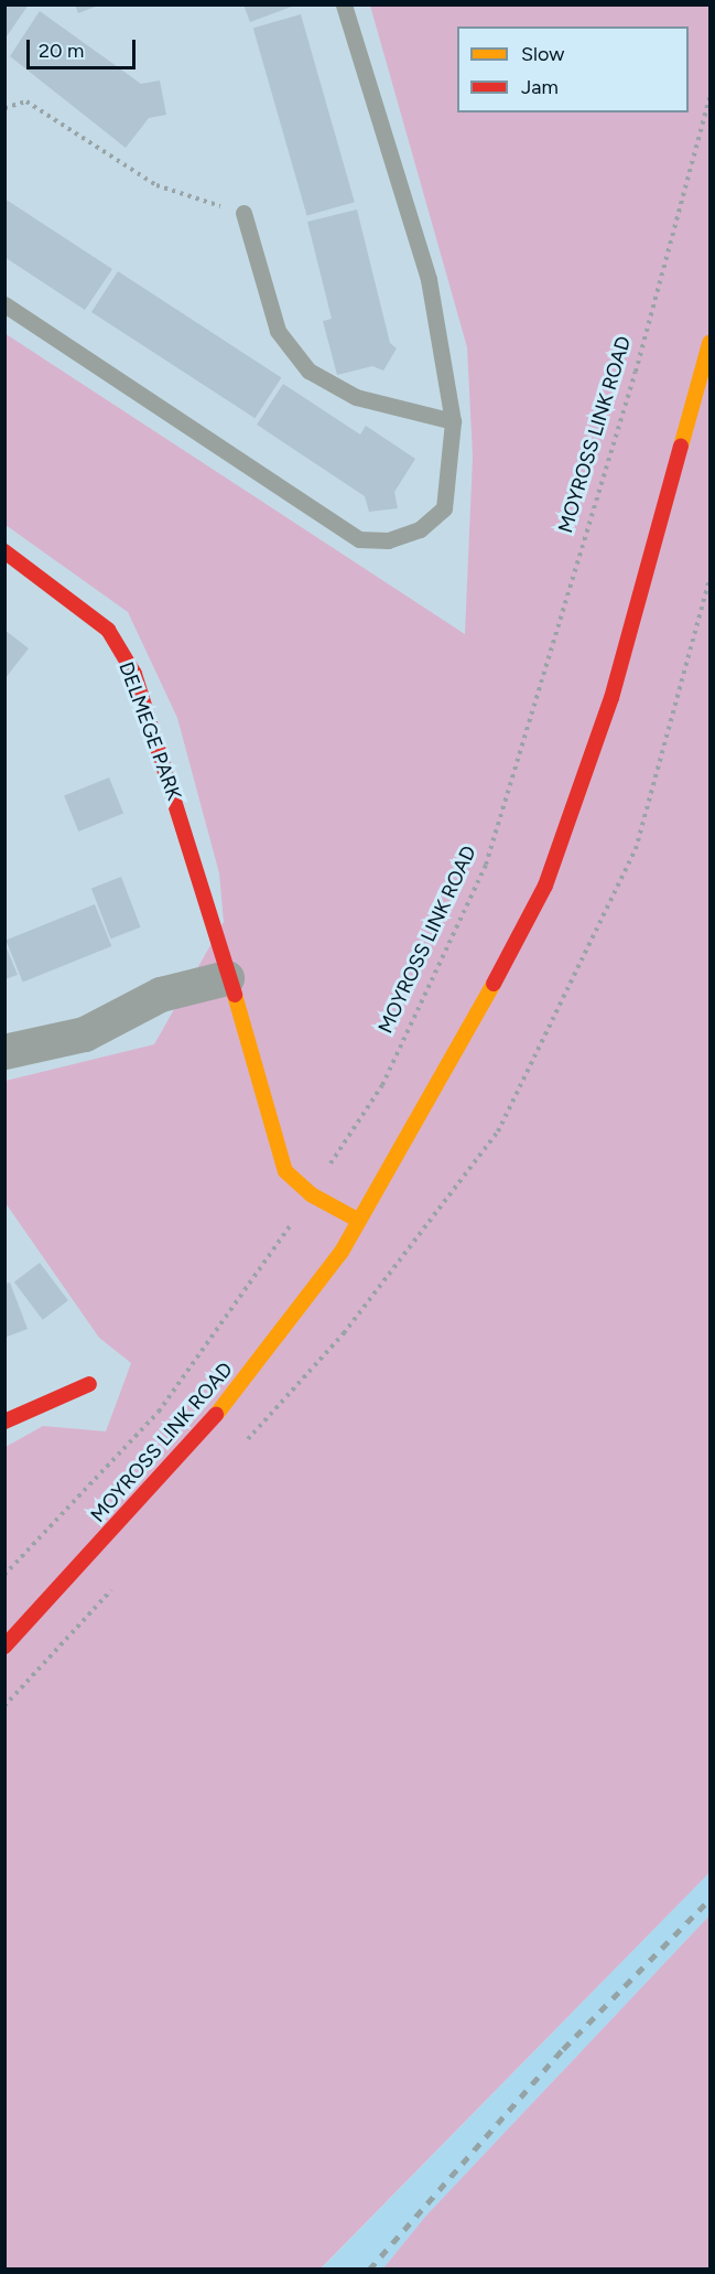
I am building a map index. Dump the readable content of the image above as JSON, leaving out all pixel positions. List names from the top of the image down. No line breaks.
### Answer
{"streets":{"street":["MOYROSS LINK ROAD","DELMEGE PARK"]},"crossings":[["MOYROSS LINK ROAD","DELMEGE PARK"]],"legend":["Slow","Jam"],"scale_bar":"20 m"}
